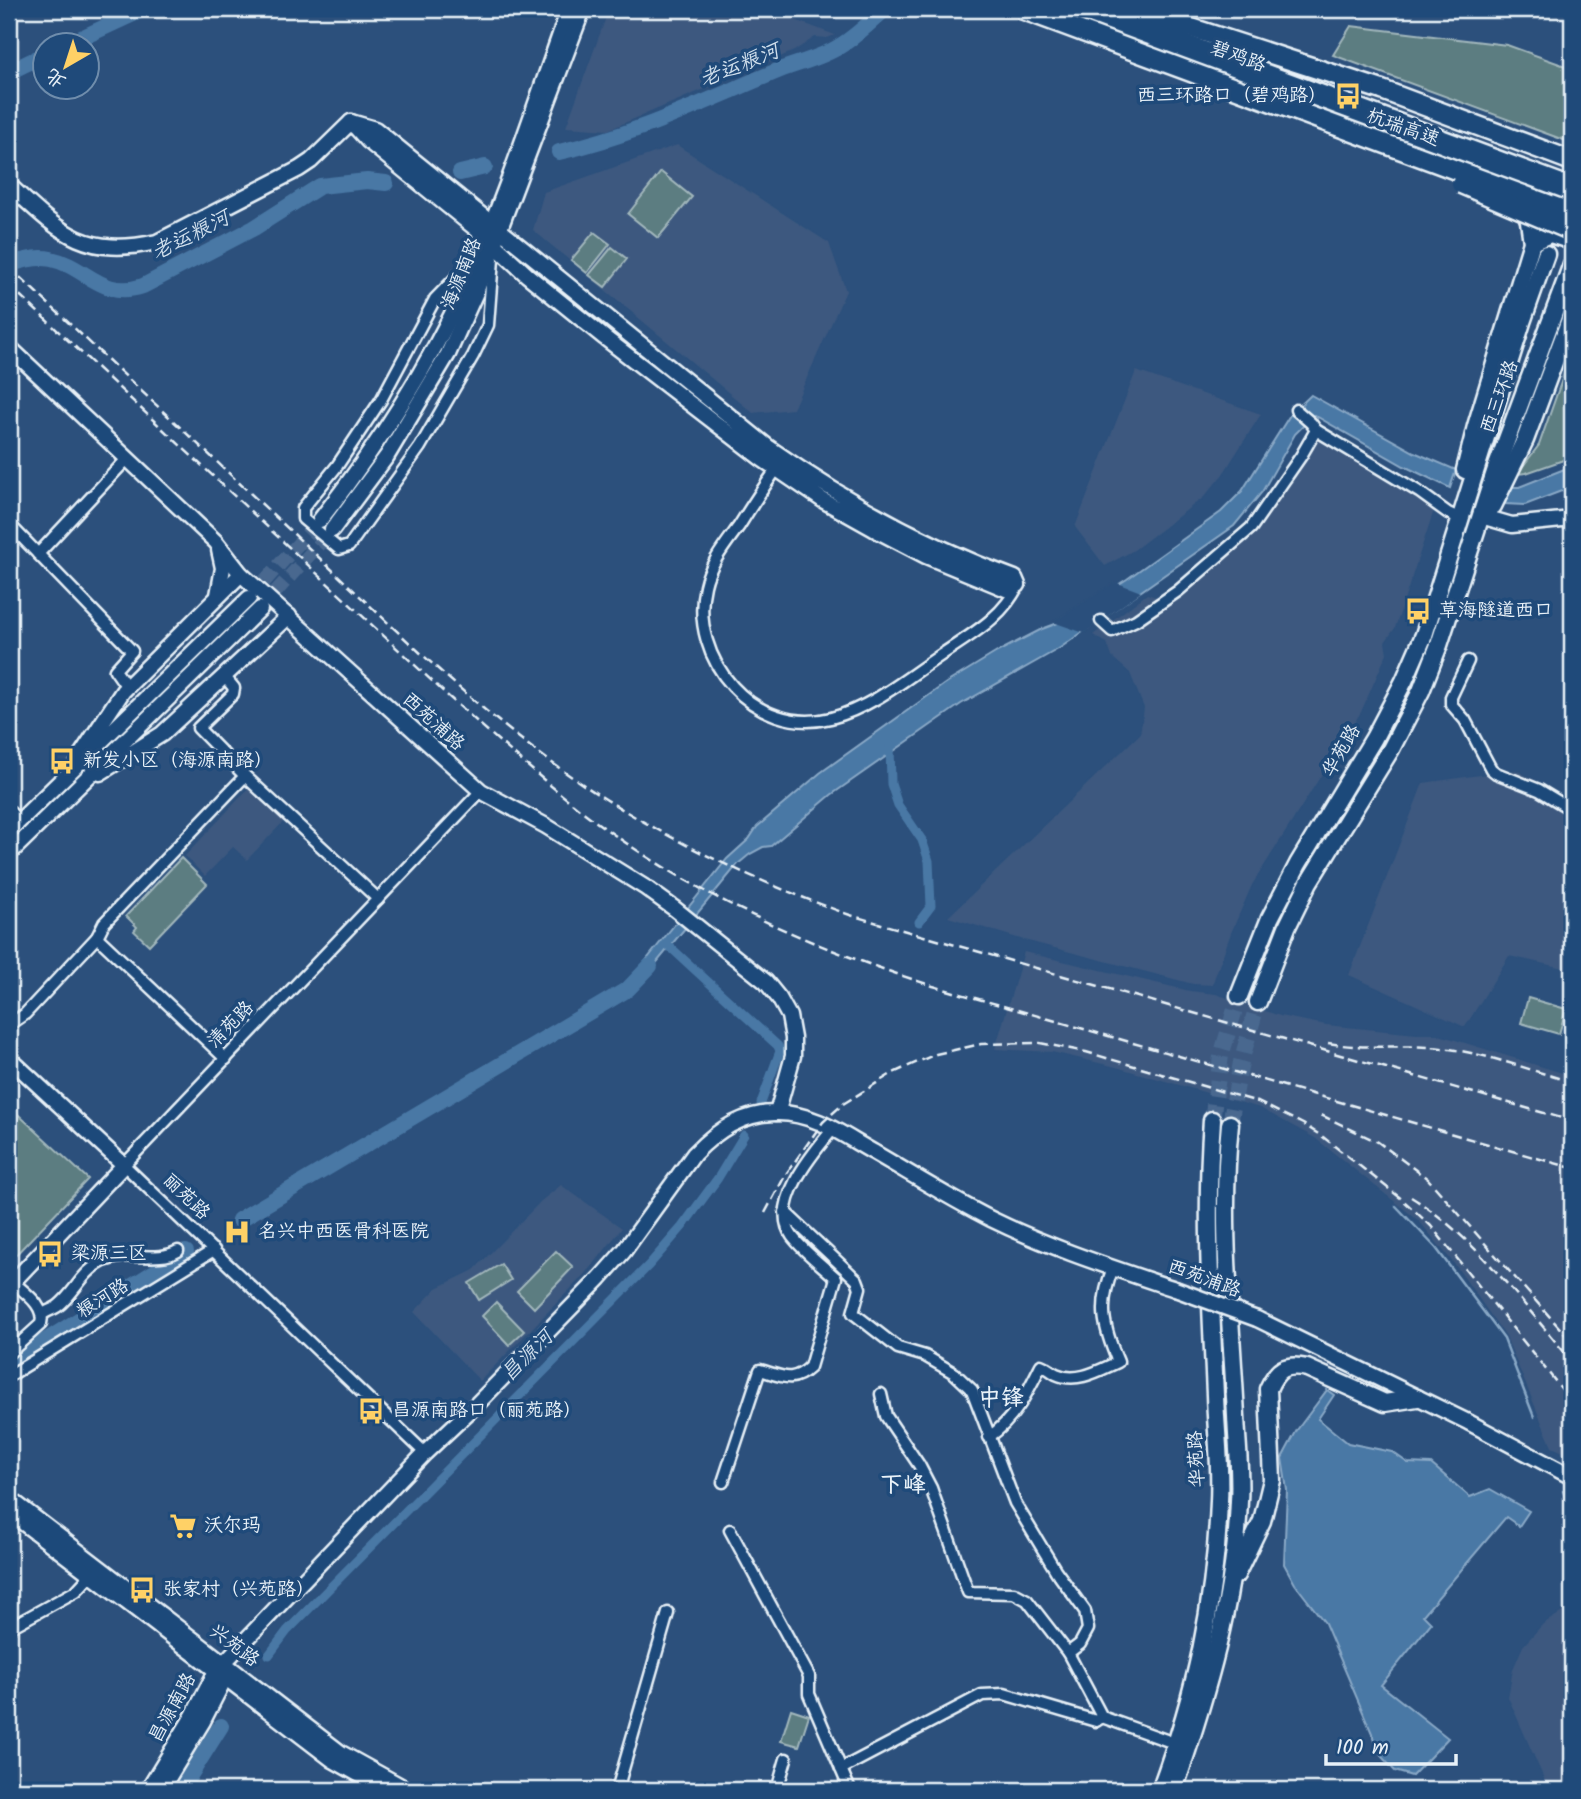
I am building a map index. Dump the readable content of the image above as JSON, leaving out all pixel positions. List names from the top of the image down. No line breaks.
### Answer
{"streets":{"highway":["碧鸡路","杭瑞高速"],"main road":["西三环路","华苑路"],"street":["海源南路","西苑浦路","清苑路","丽苑路","粮河路","兴苑路","昌源南路"]},"crossings":[["碧鸡路","杭瑞高速"],["西三环路","华苑路"],["西苑浦路","清苑路"],["清苑路","丽苑路"],["丽苑路","粮河路"],["兴苑路","昌源南路"]],"districts":["中锋","下峰"],"water":["老运粮河","昌源河"],"places":{"bus stop":["西三环路口（碧鸡路）","草海隧道西口","新发小区（海源南路）","梁源三区","昌源南路口（丽苑路）","张家村（兴苑路）"],"hospital":["名兴中西医骨科医院"],"supermarket":["沃尔玛"]},"scale_bar":"100 m","north":"bottom left"}
